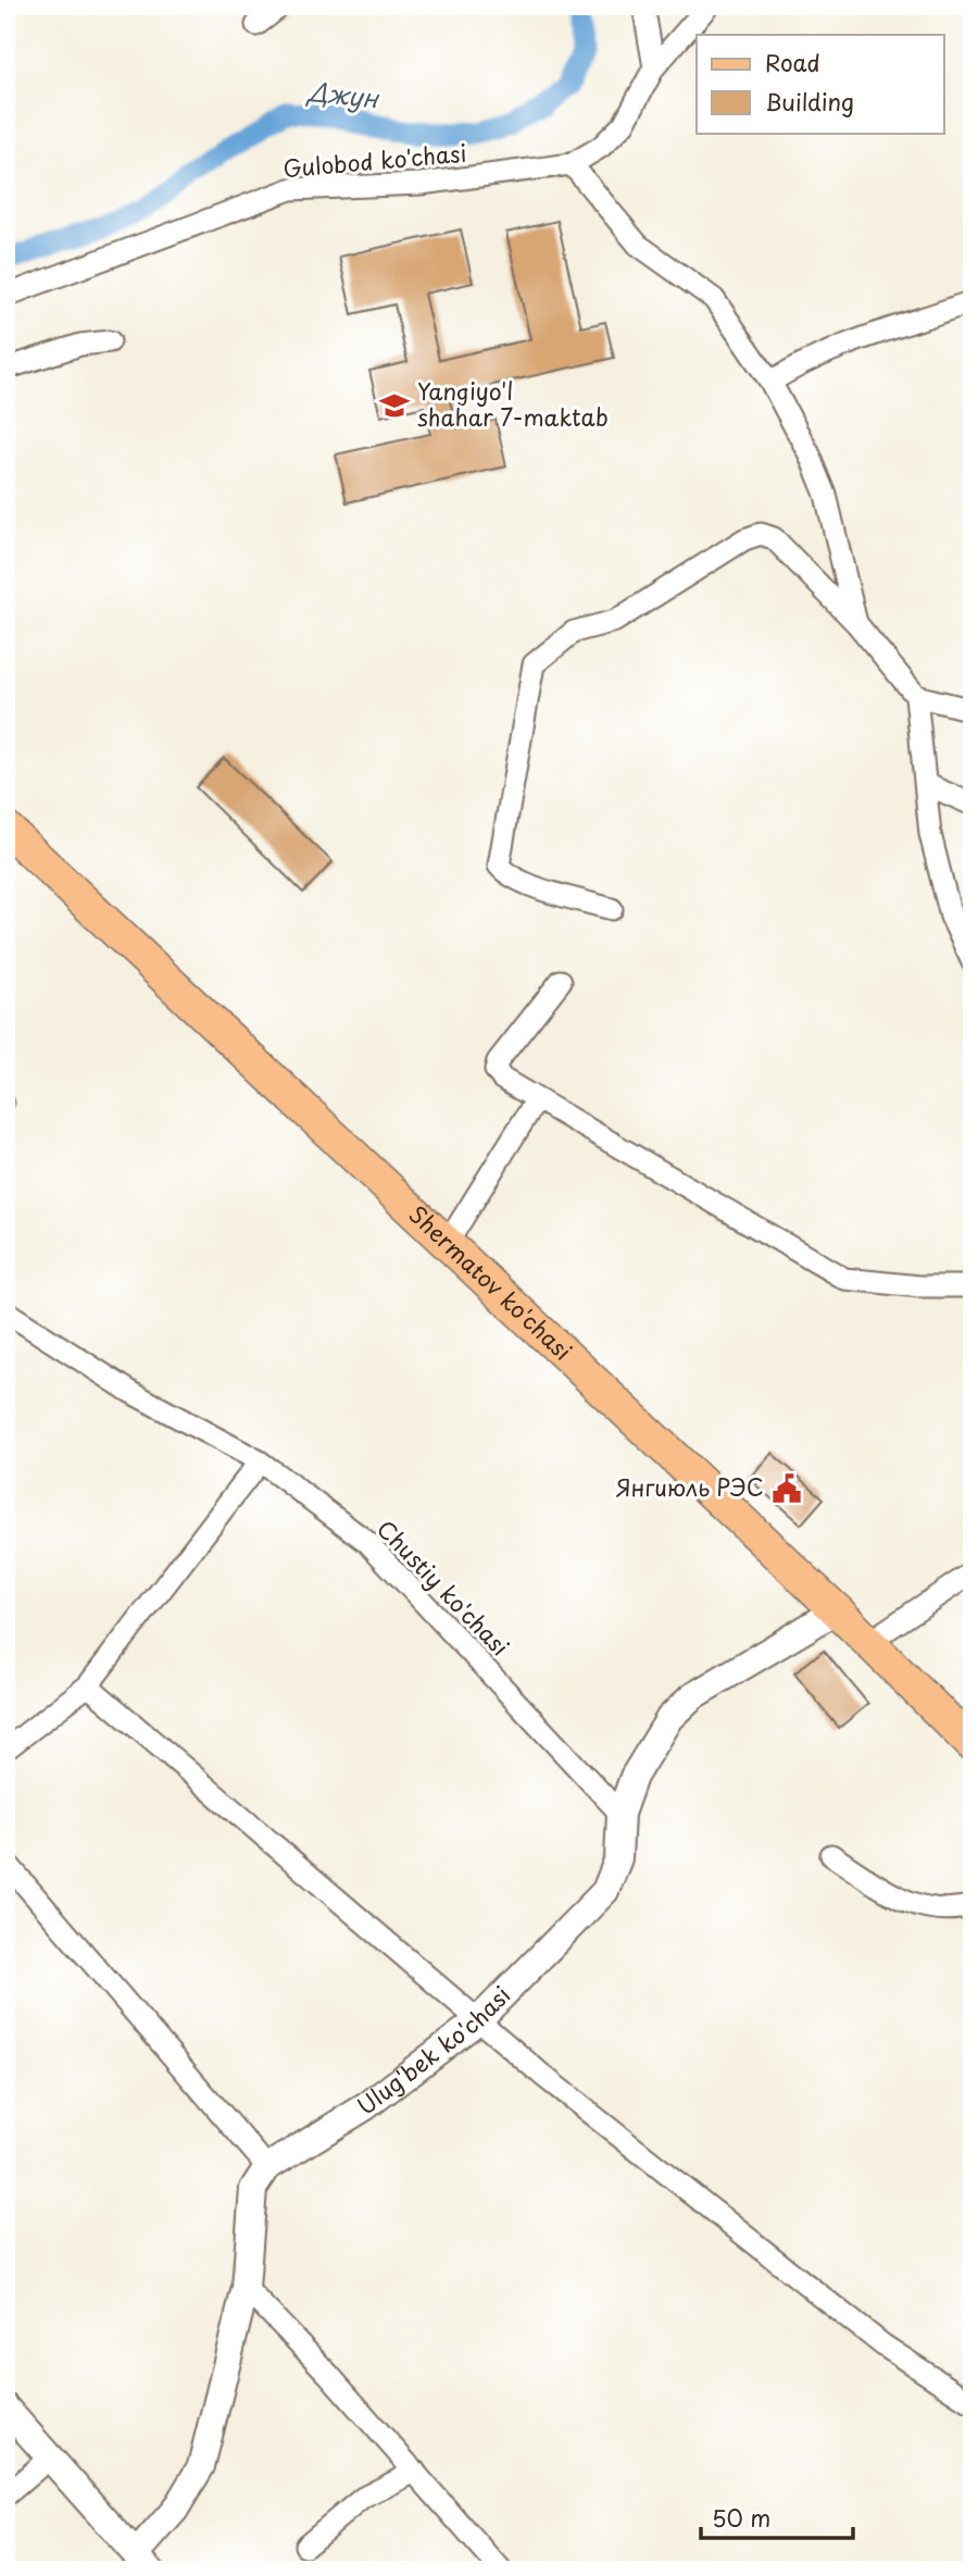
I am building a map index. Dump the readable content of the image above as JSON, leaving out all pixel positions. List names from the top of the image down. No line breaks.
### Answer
{"streets":{"main road":["Shermatov ko'chasi"],"street":["Gulobod ko'chasi","Chustiy ko'chasi","Ulug'bek ko'chasi"]},"crossings":[["Shermatov ko'chasi","Ulug'bek ko'chasi"],["Chustiy ko'chasi","Ulug'bek ko'chasi"]],"water":["Джун"],"places":{"school or university":["Yangiyo'l shahar 7-maktab"],"public building":["Янгиюль РЭС"]},"legend":["Road","Building"],"scale_bar":"50 m"}
